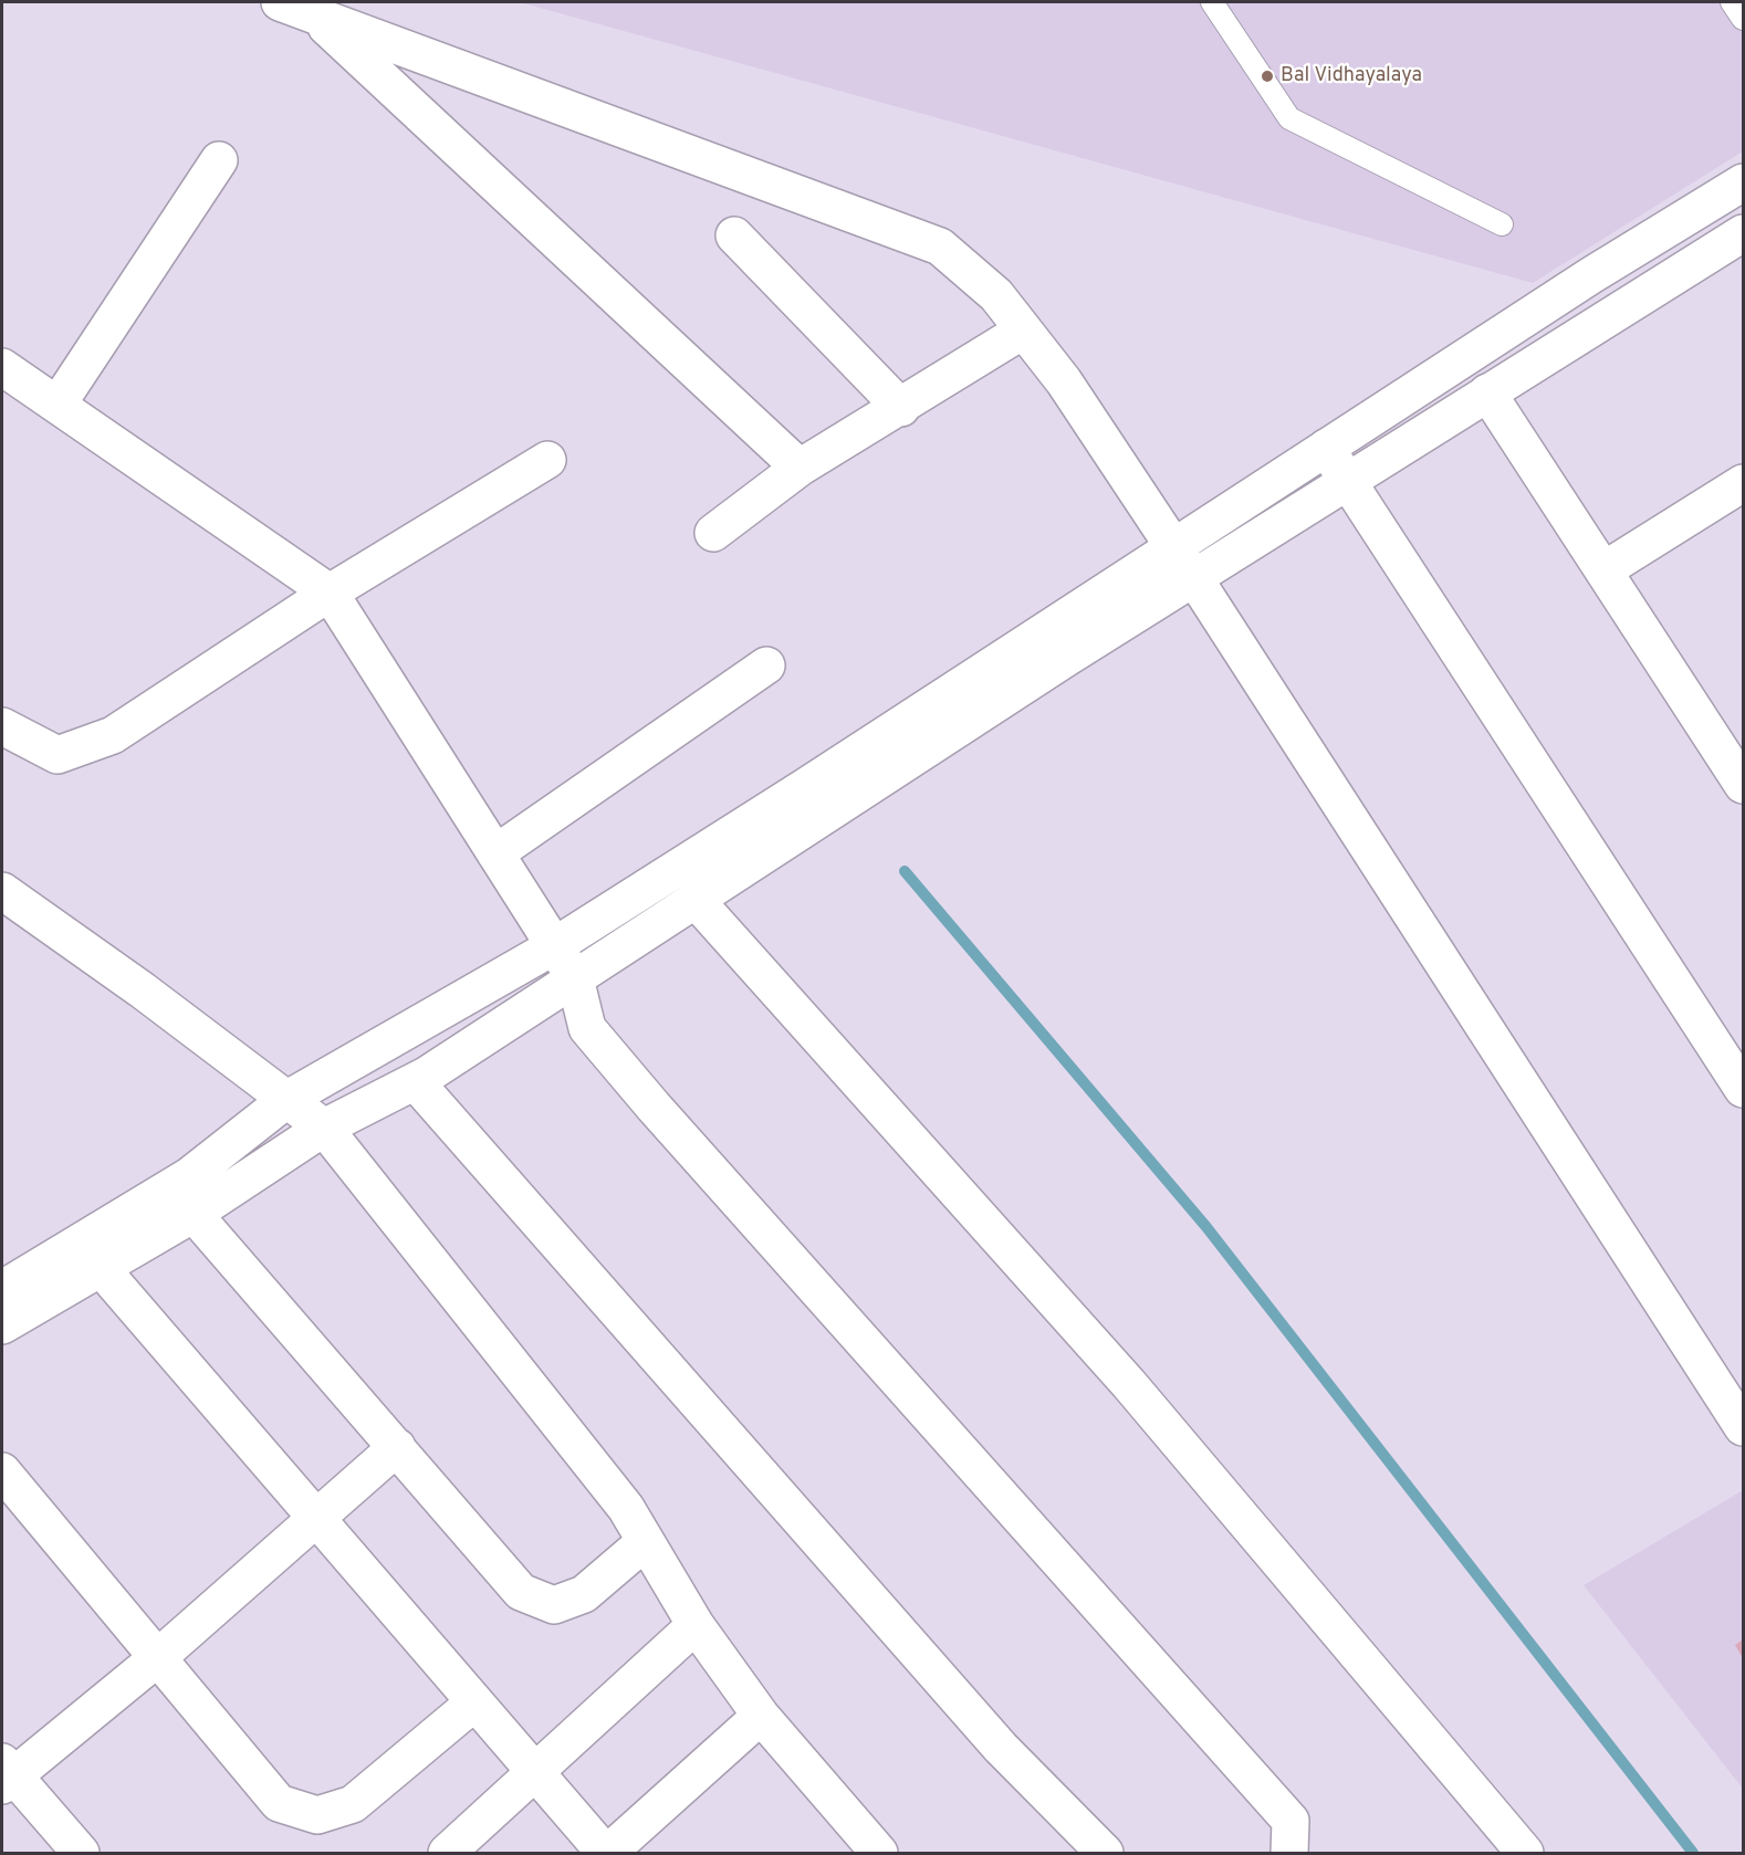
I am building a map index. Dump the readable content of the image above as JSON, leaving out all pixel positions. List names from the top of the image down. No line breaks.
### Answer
{"places":["Bal Vidhayalaya"]}
